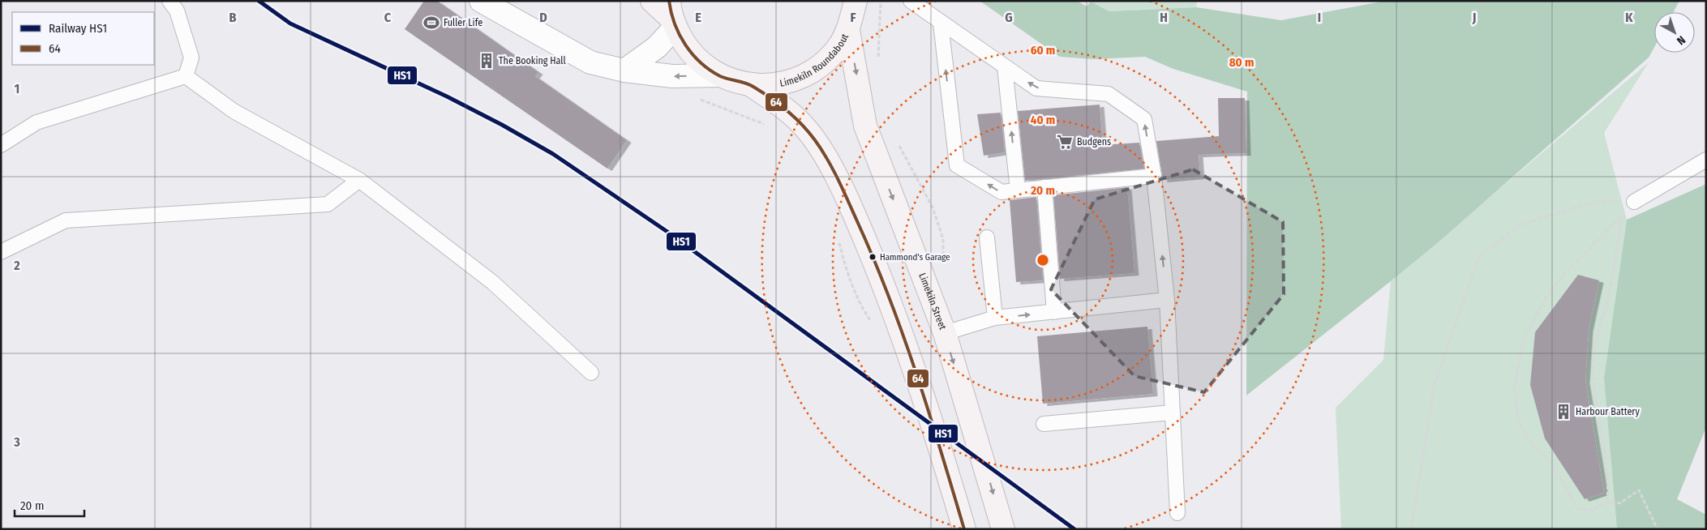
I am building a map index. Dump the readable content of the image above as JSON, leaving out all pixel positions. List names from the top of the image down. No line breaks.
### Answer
{"streets":{"highway":["Limekiln Roundabout","Limekiln Street"]},"crossings":[["Limekiln Roundabout","Limekiln Street"]],"places":{"sports":["Fuller Life"],"building":["The Booking Hall","Harbour Battery"],"supermarket":["Budgens"],"other":["Hammond's Garage"]},"lines":["rail line HS1","transit line 64"],"legend":["Railway HS1","64"],"scale_bar":"20 m","north":"bottom right","grid":{"columns":["B","C","D","E","F","G","H","I","J","K"],"rows":["1","2","3"]},"rings":["60 m","80 m","40 m","20 m"]}
